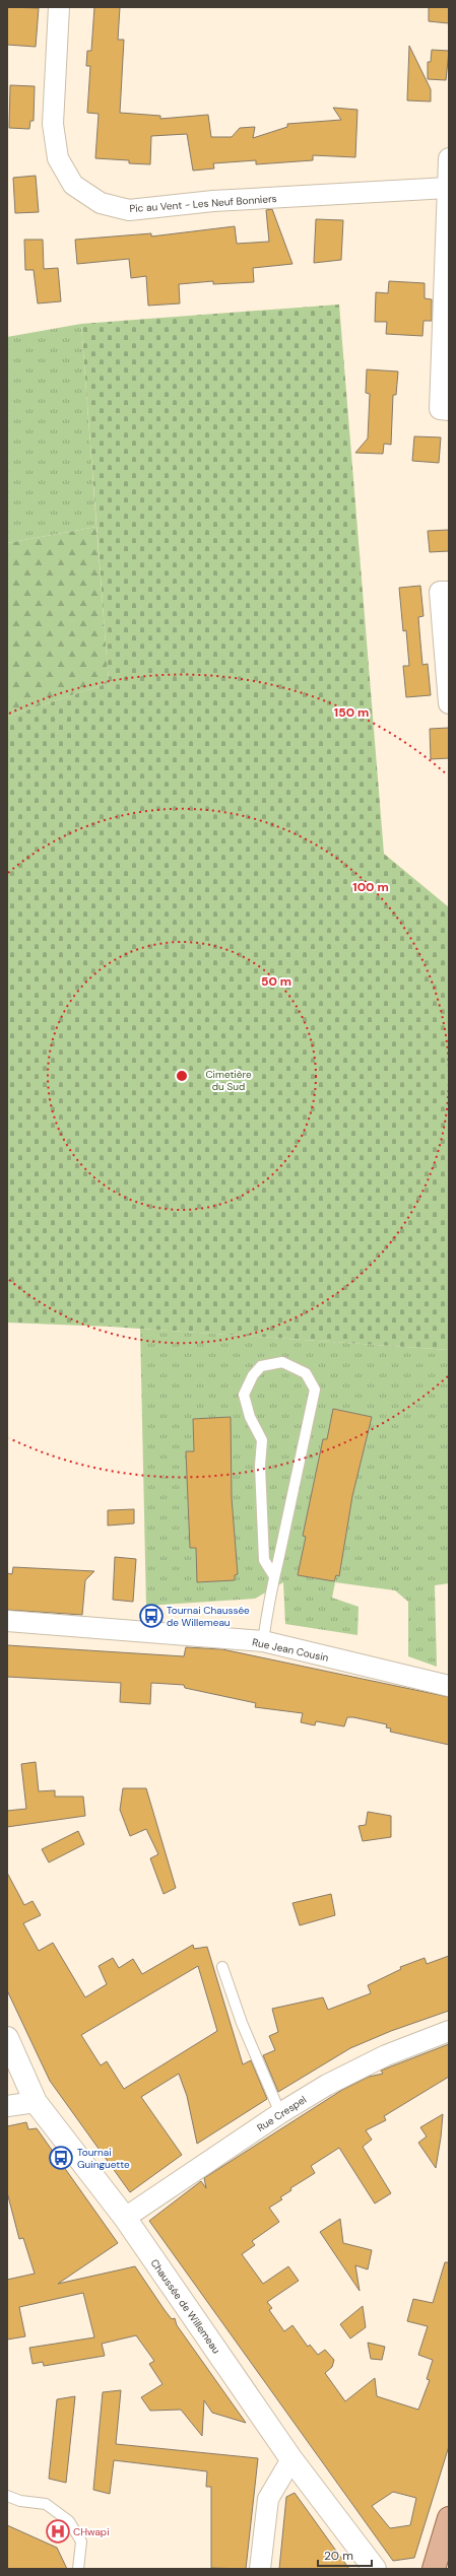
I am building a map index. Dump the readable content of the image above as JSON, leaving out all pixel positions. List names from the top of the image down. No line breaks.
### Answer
{"streets":{"street":["Pic au Vent - Les Neuf Bonniers","Rue Jean Cousin","Rue Crespel","Chaussée de Willemeau"]},"crossings":[["Rue Crespel","Chaussée de Willemeau"]],"parks":["Cimetière du Sud"],"places":{"bus stop":["Tournai Chaussée de Willemeau","Tournai Guinguette"],"hospital":["CHwapi"]},"scale_bar":"20 m","rings":["150 m","100 m","50 m"]}
